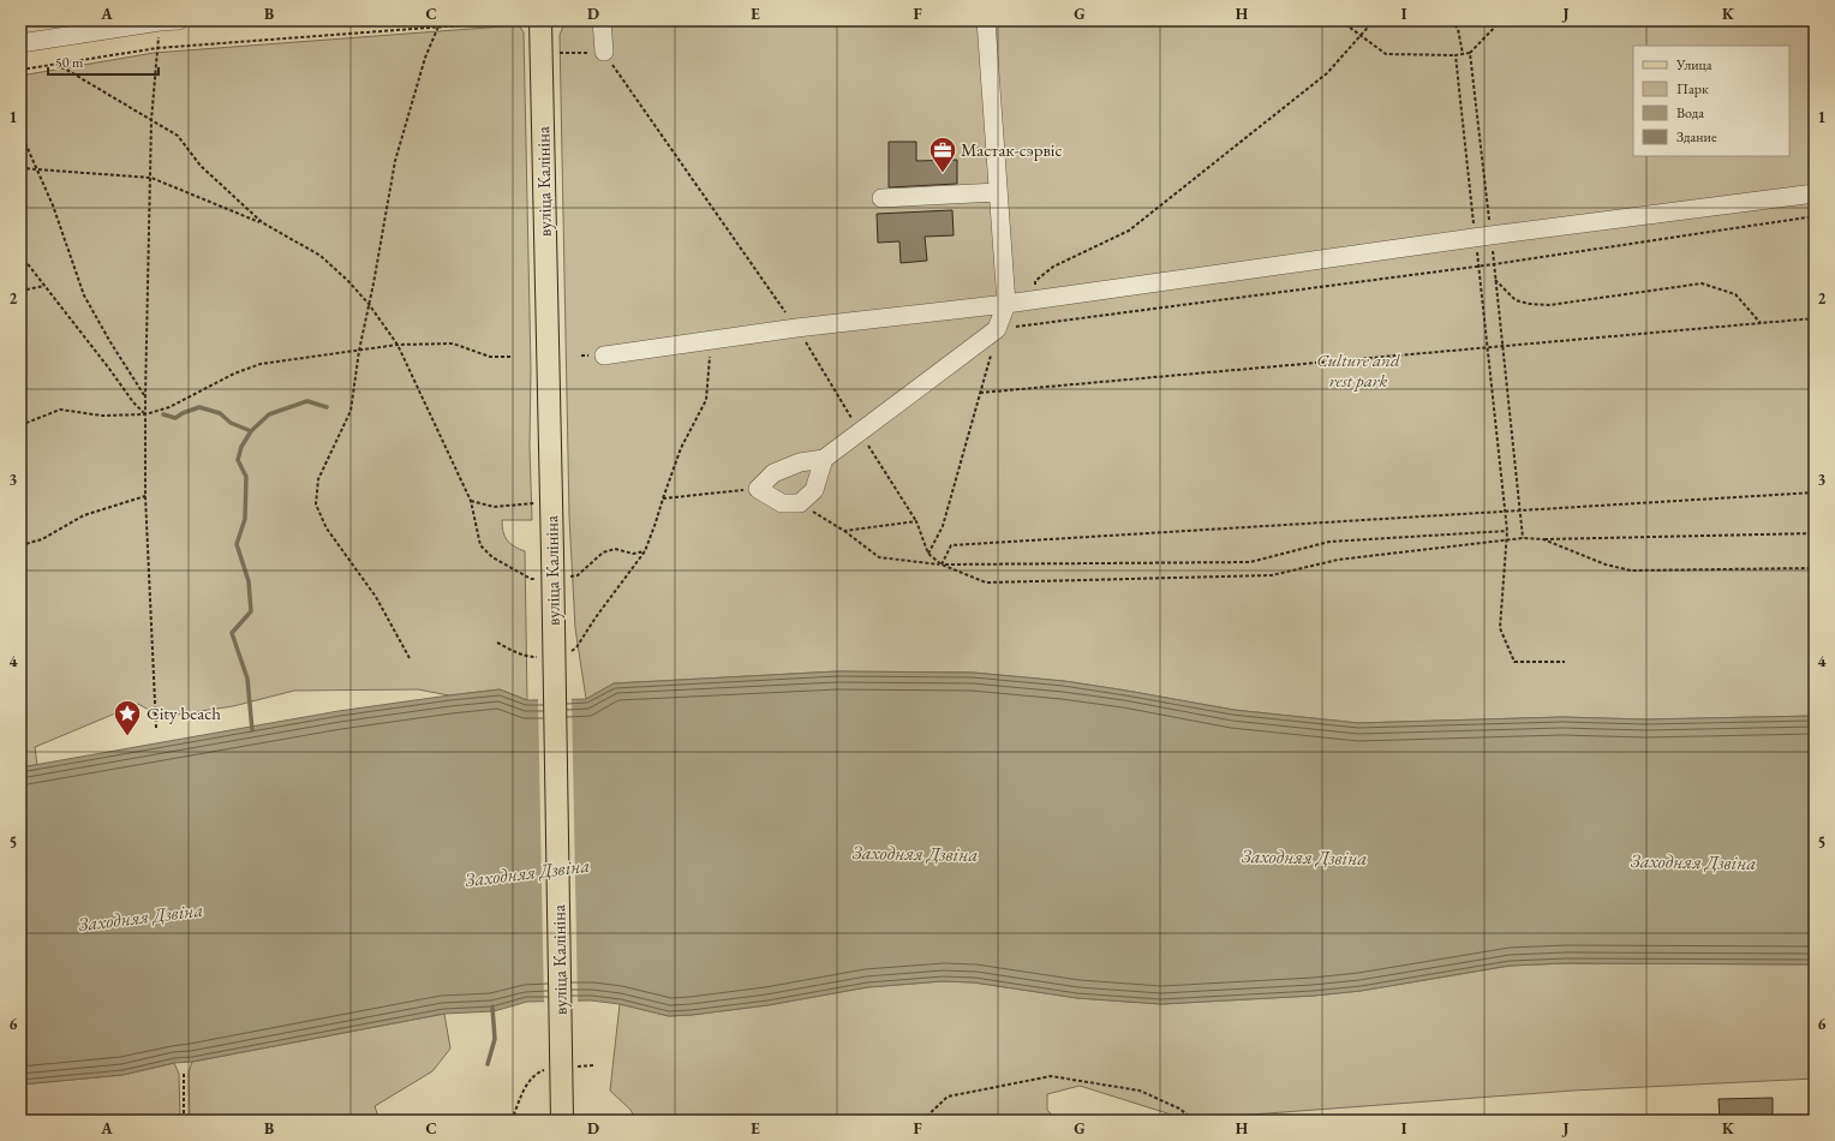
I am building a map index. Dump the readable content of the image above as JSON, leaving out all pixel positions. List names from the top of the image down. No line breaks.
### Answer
{"streets":{"main road":["вуліца Калініна"]},"water":["Заходняя Дзвіна"],"parks":["Culture and rest park"],"places":{"office":["Мастак-сэрвіс"],"place":["City beach"]},"legend":["Улица","Парк","Вода","Здание"],"scale_bar":"50 m","grid":{"columns":["A","B","C","D","E","F","G","H","I","J","K"],"rows":["1","2","3","4","5","6"]}}
